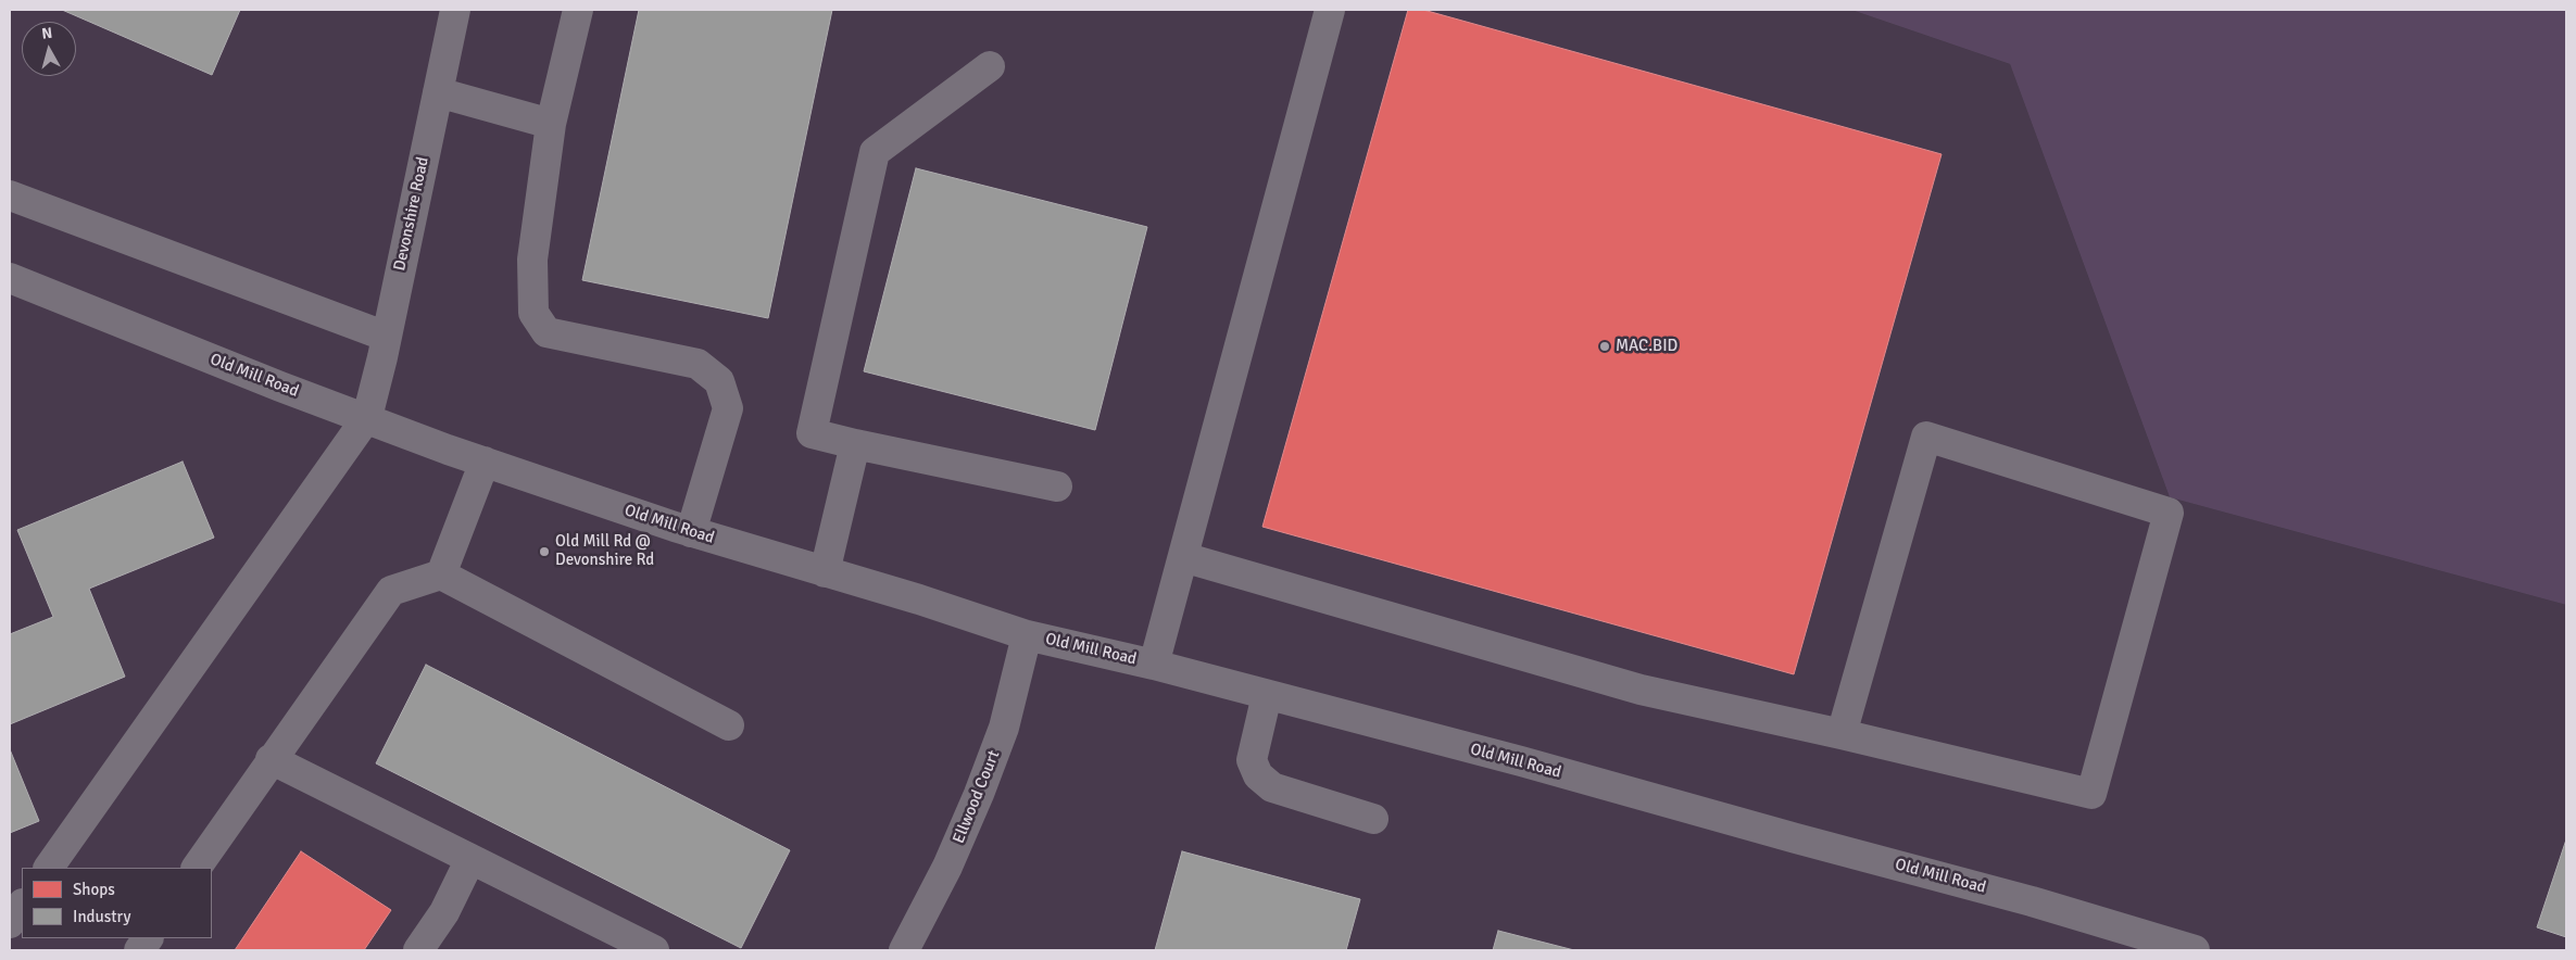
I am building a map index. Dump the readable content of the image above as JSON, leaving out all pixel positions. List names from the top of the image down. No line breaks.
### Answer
{"streets":{"street":["Devonshire Road","Old Mill Road","Ellwood Court"]},"crossings":[["Devonshire Road","Old Mill Road"],["Old Mill Road","Ellwood Court"]],"places":["MAC.BID","Old Mill Rd @ Devonshire Rd"],"legend":["Shops","Industry"],"north":"top"}
